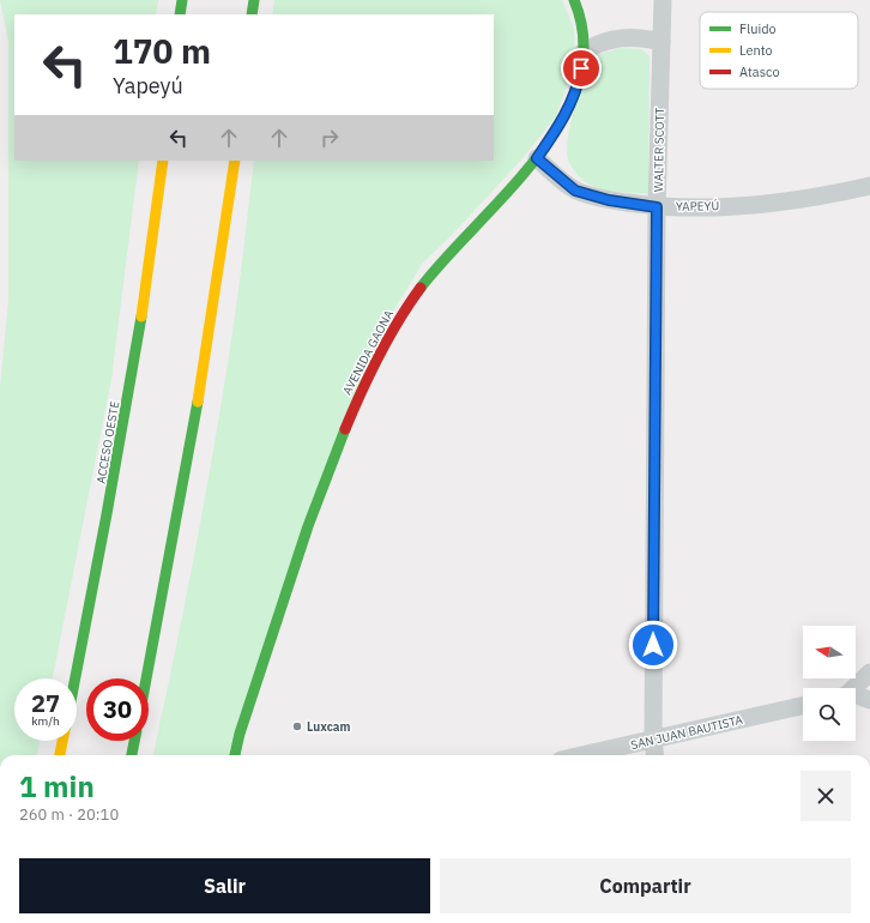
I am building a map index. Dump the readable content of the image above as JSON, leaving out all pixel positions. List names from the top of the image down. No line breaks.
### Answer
{"streets":{"main road":["AVENIDA GAONA","ACCESO OESTE"],"street":["WALTER SCOTT","YAPEYÚ","SAN JUAN BAUTISTA"]},"crossings":[["WALTER SCOTT","YAPEYÚ"],["WALTER SCOTT","SAN JUAN BAUTISTA"],["YAPEYÚ","AVENIDA GAONA"]],"places":["Luxcam"],"legend":["Fluido","Lento","Atasco"],"north":"left","page":{"turn":["170 m","Yapeyú"],"speed":"27 km/h","limit":"30","heading":["1 min","260 m · 20:10"],"buttons":["Salir","Compartir"]}}
